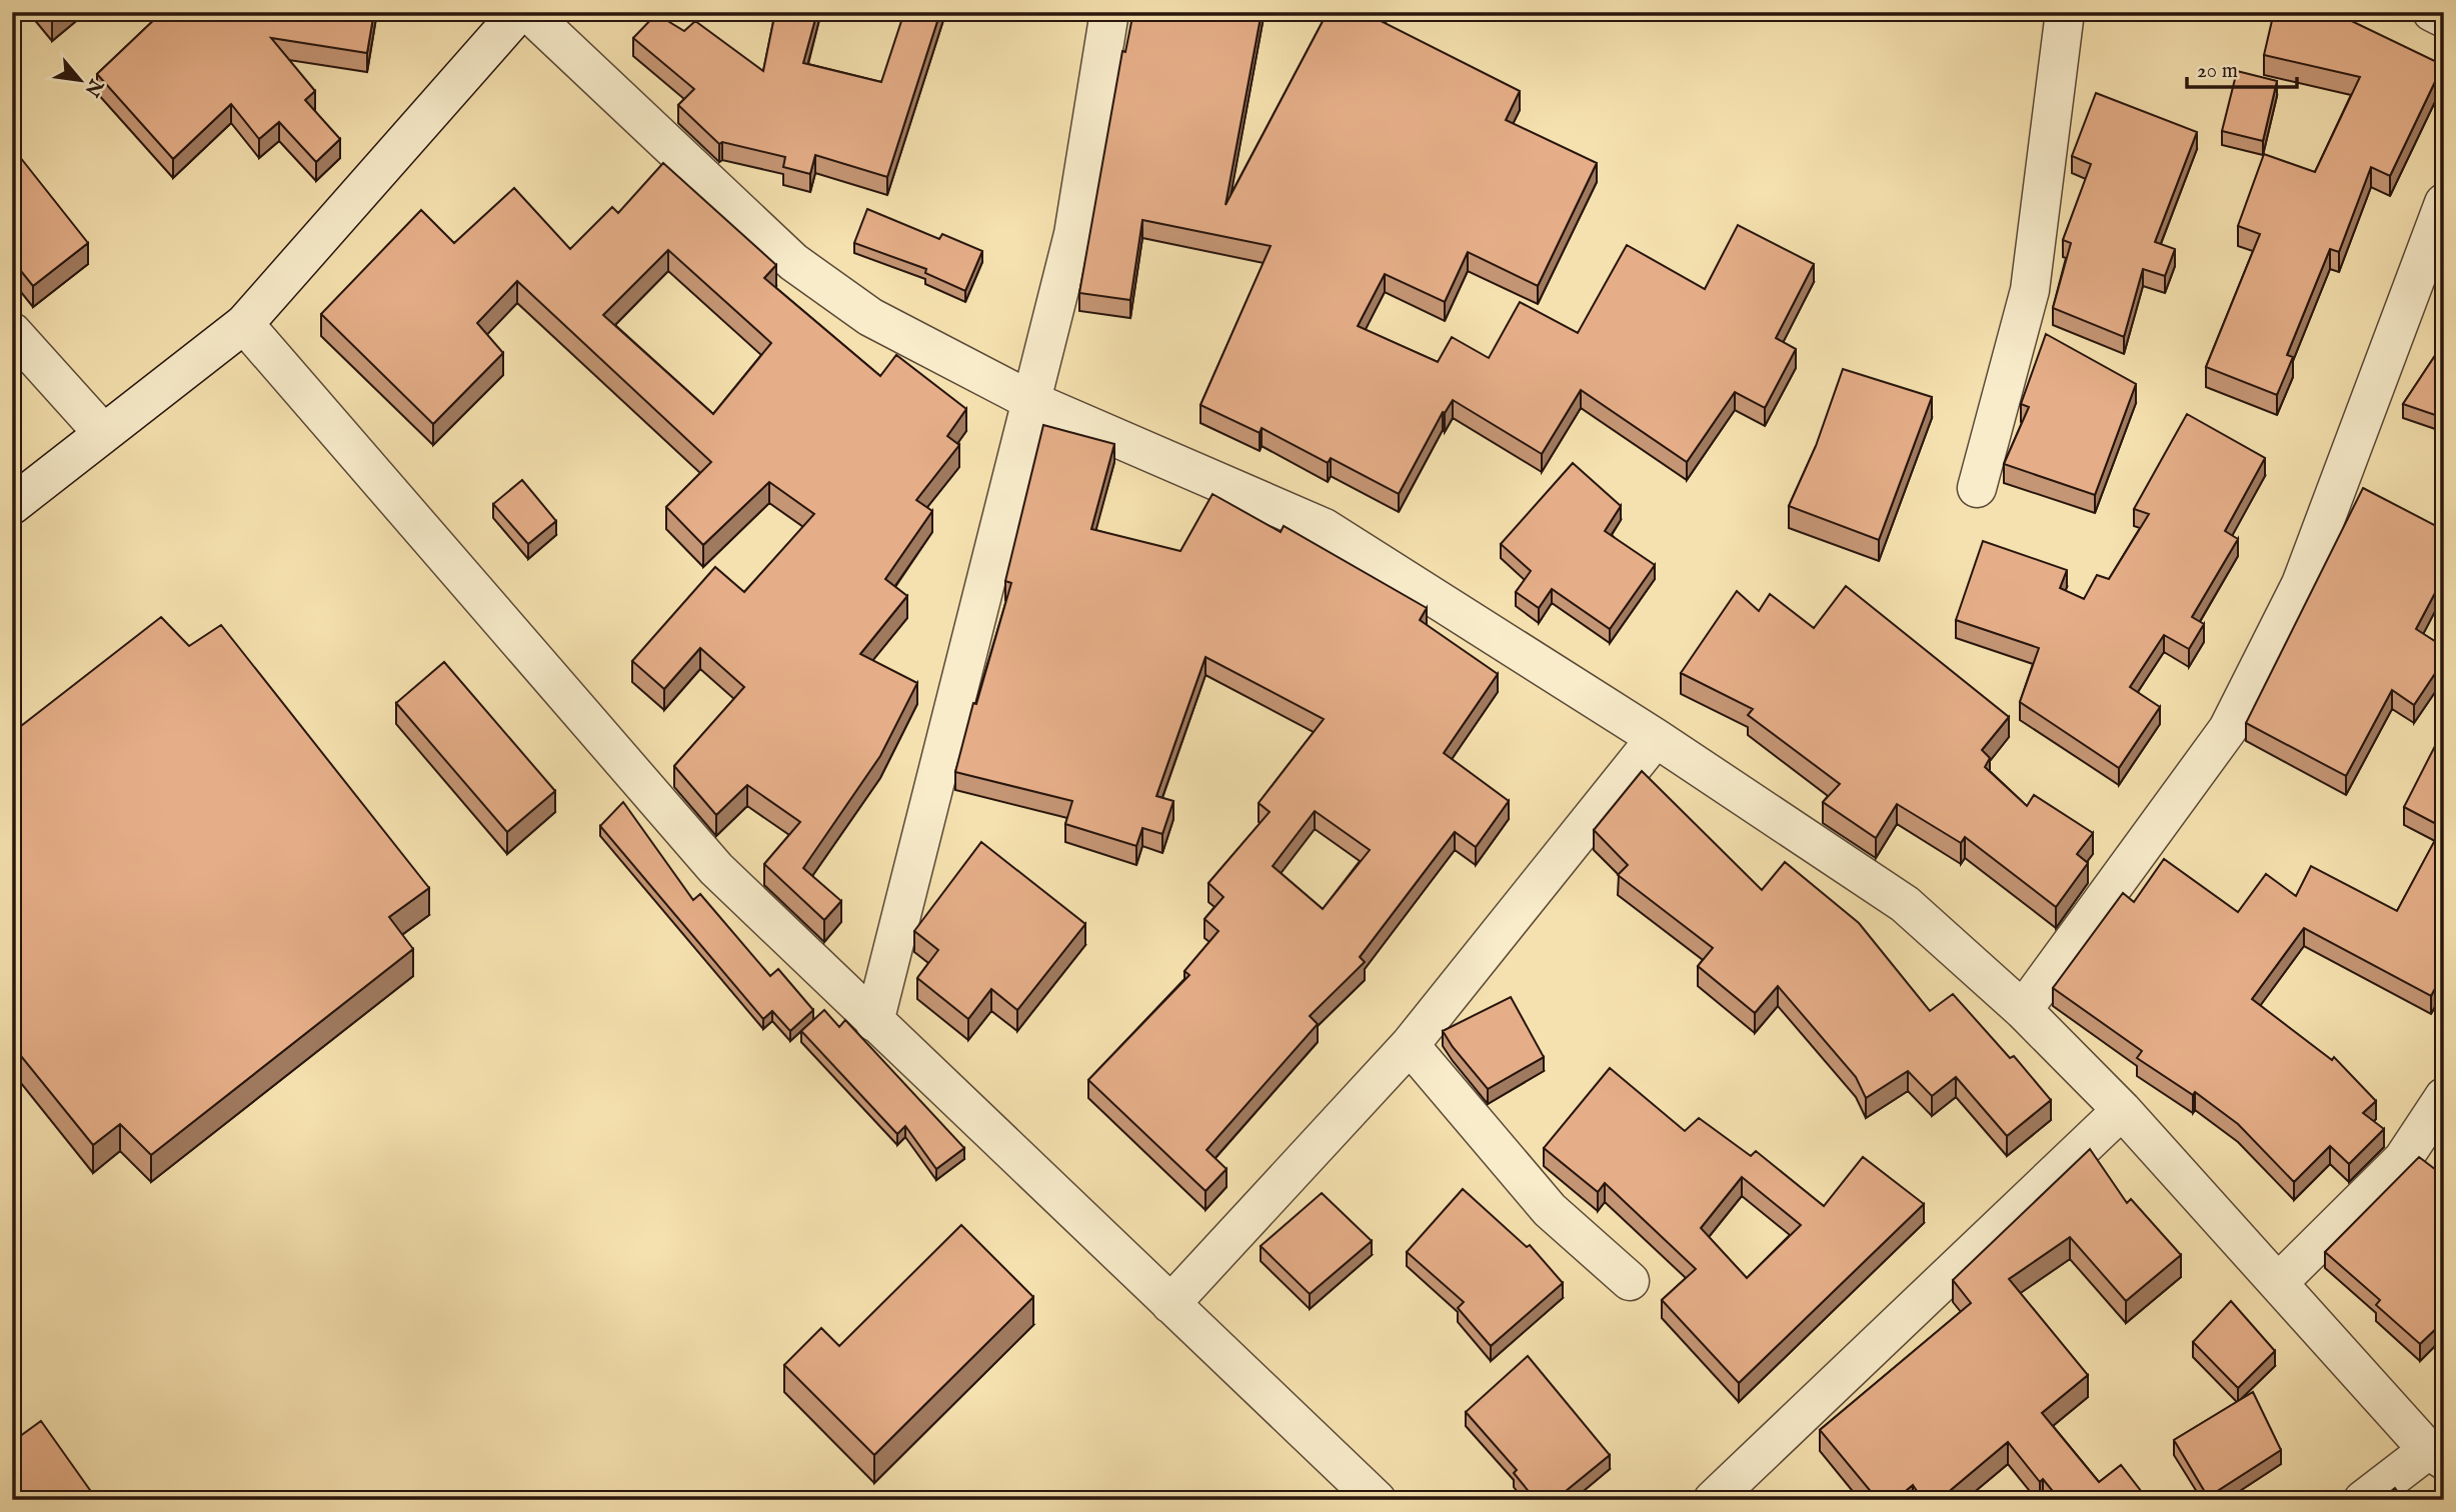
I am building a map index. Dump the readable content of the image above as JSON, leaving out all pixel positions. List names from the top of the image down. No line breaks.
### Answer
{"scale_bar":"20 m","north":"bottom right"}
